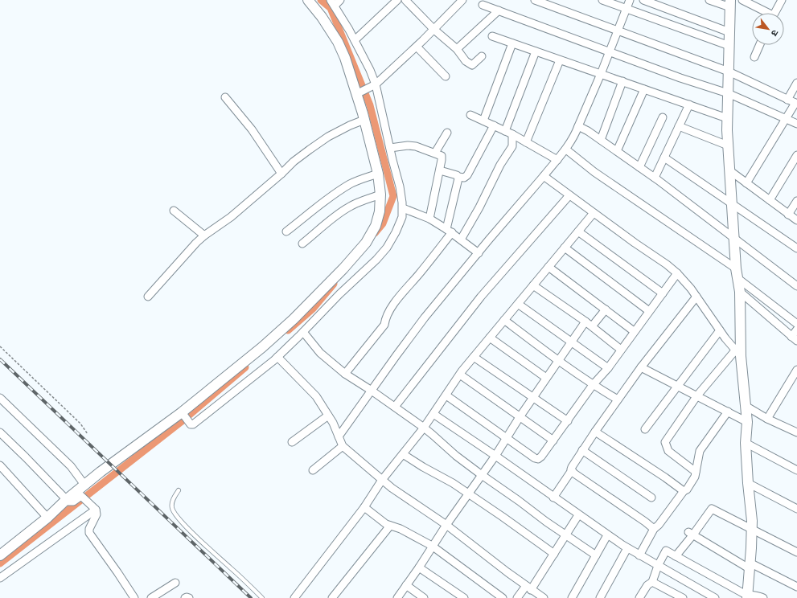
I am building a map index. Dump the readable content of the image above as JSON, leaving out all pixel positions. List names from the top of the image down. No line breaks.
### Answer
{"north":"bottom right"}
